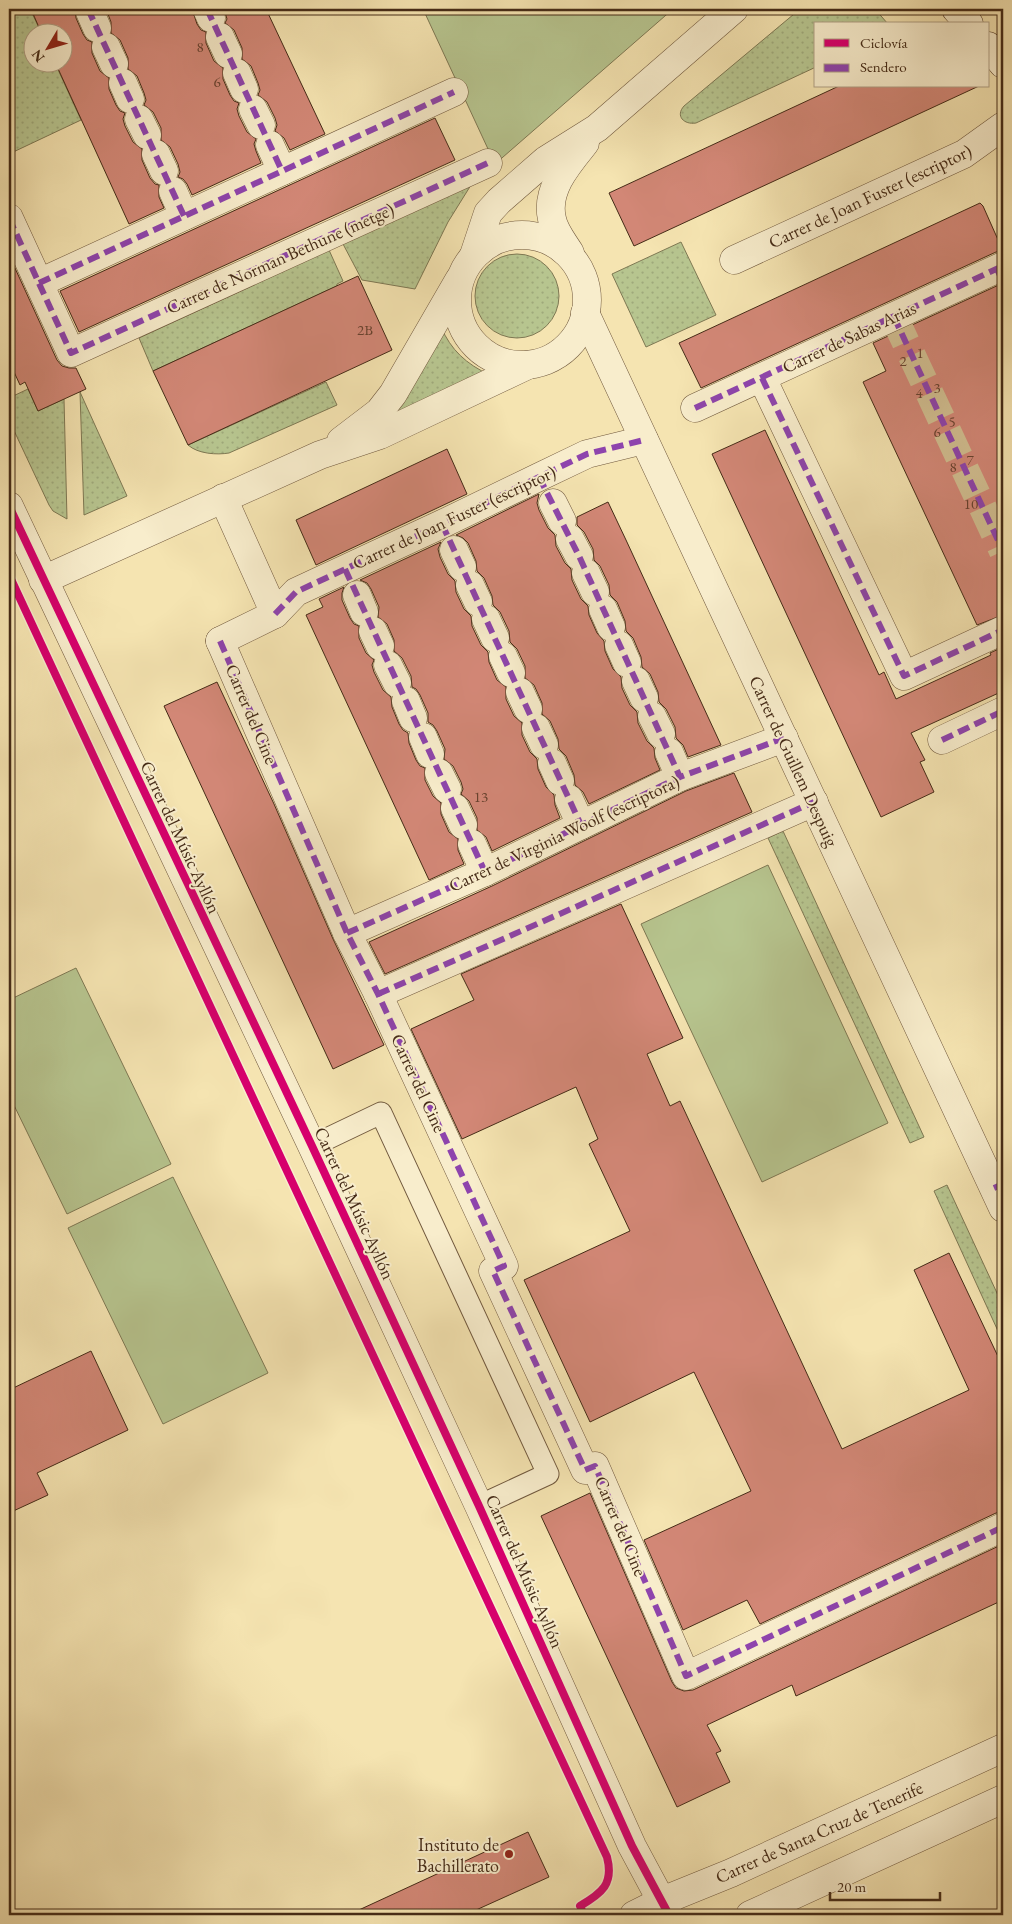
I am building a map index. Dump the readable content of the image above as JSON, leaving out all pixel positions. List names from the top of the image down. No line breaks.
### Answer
{"streets":{"street":["Carrer de Joan Fuster (escriptor)","Carrer de Norman Bethune (metge)","Carrer de Sabas Arias","Carrer del Cine","Carrer de Guillem Despuig","Carrer de Virginia Woolf (escriptora)","Carrer del Músic Ayllón","Carrer de Santa Cruz de Tenerife"]},"crossings":[["Carrer de Joan Fuster (escriptor)","Carrer del Cine"],["Carrer de Joan Fuster (escriptor)","Carrer de Guillem Despuig"],["Carrer del Cine","Carrer de Virginia Woolf (escriptora)"],["Carrer de Guillem Despuig","Carrer de Virginia Woolf (escriptora)"],["Carrer del Músic Ayllón","Carrer de Santa Cruz de Tenerife"]],"places":["Instituto de Bachillerato"],"house_numbers":["8","6","2B","1","2","3","4","5","6","7","8","10","13"],"legend":["Ciclovía","Sendero"],"scale_bar":"20 m","north":"bottom left"}
